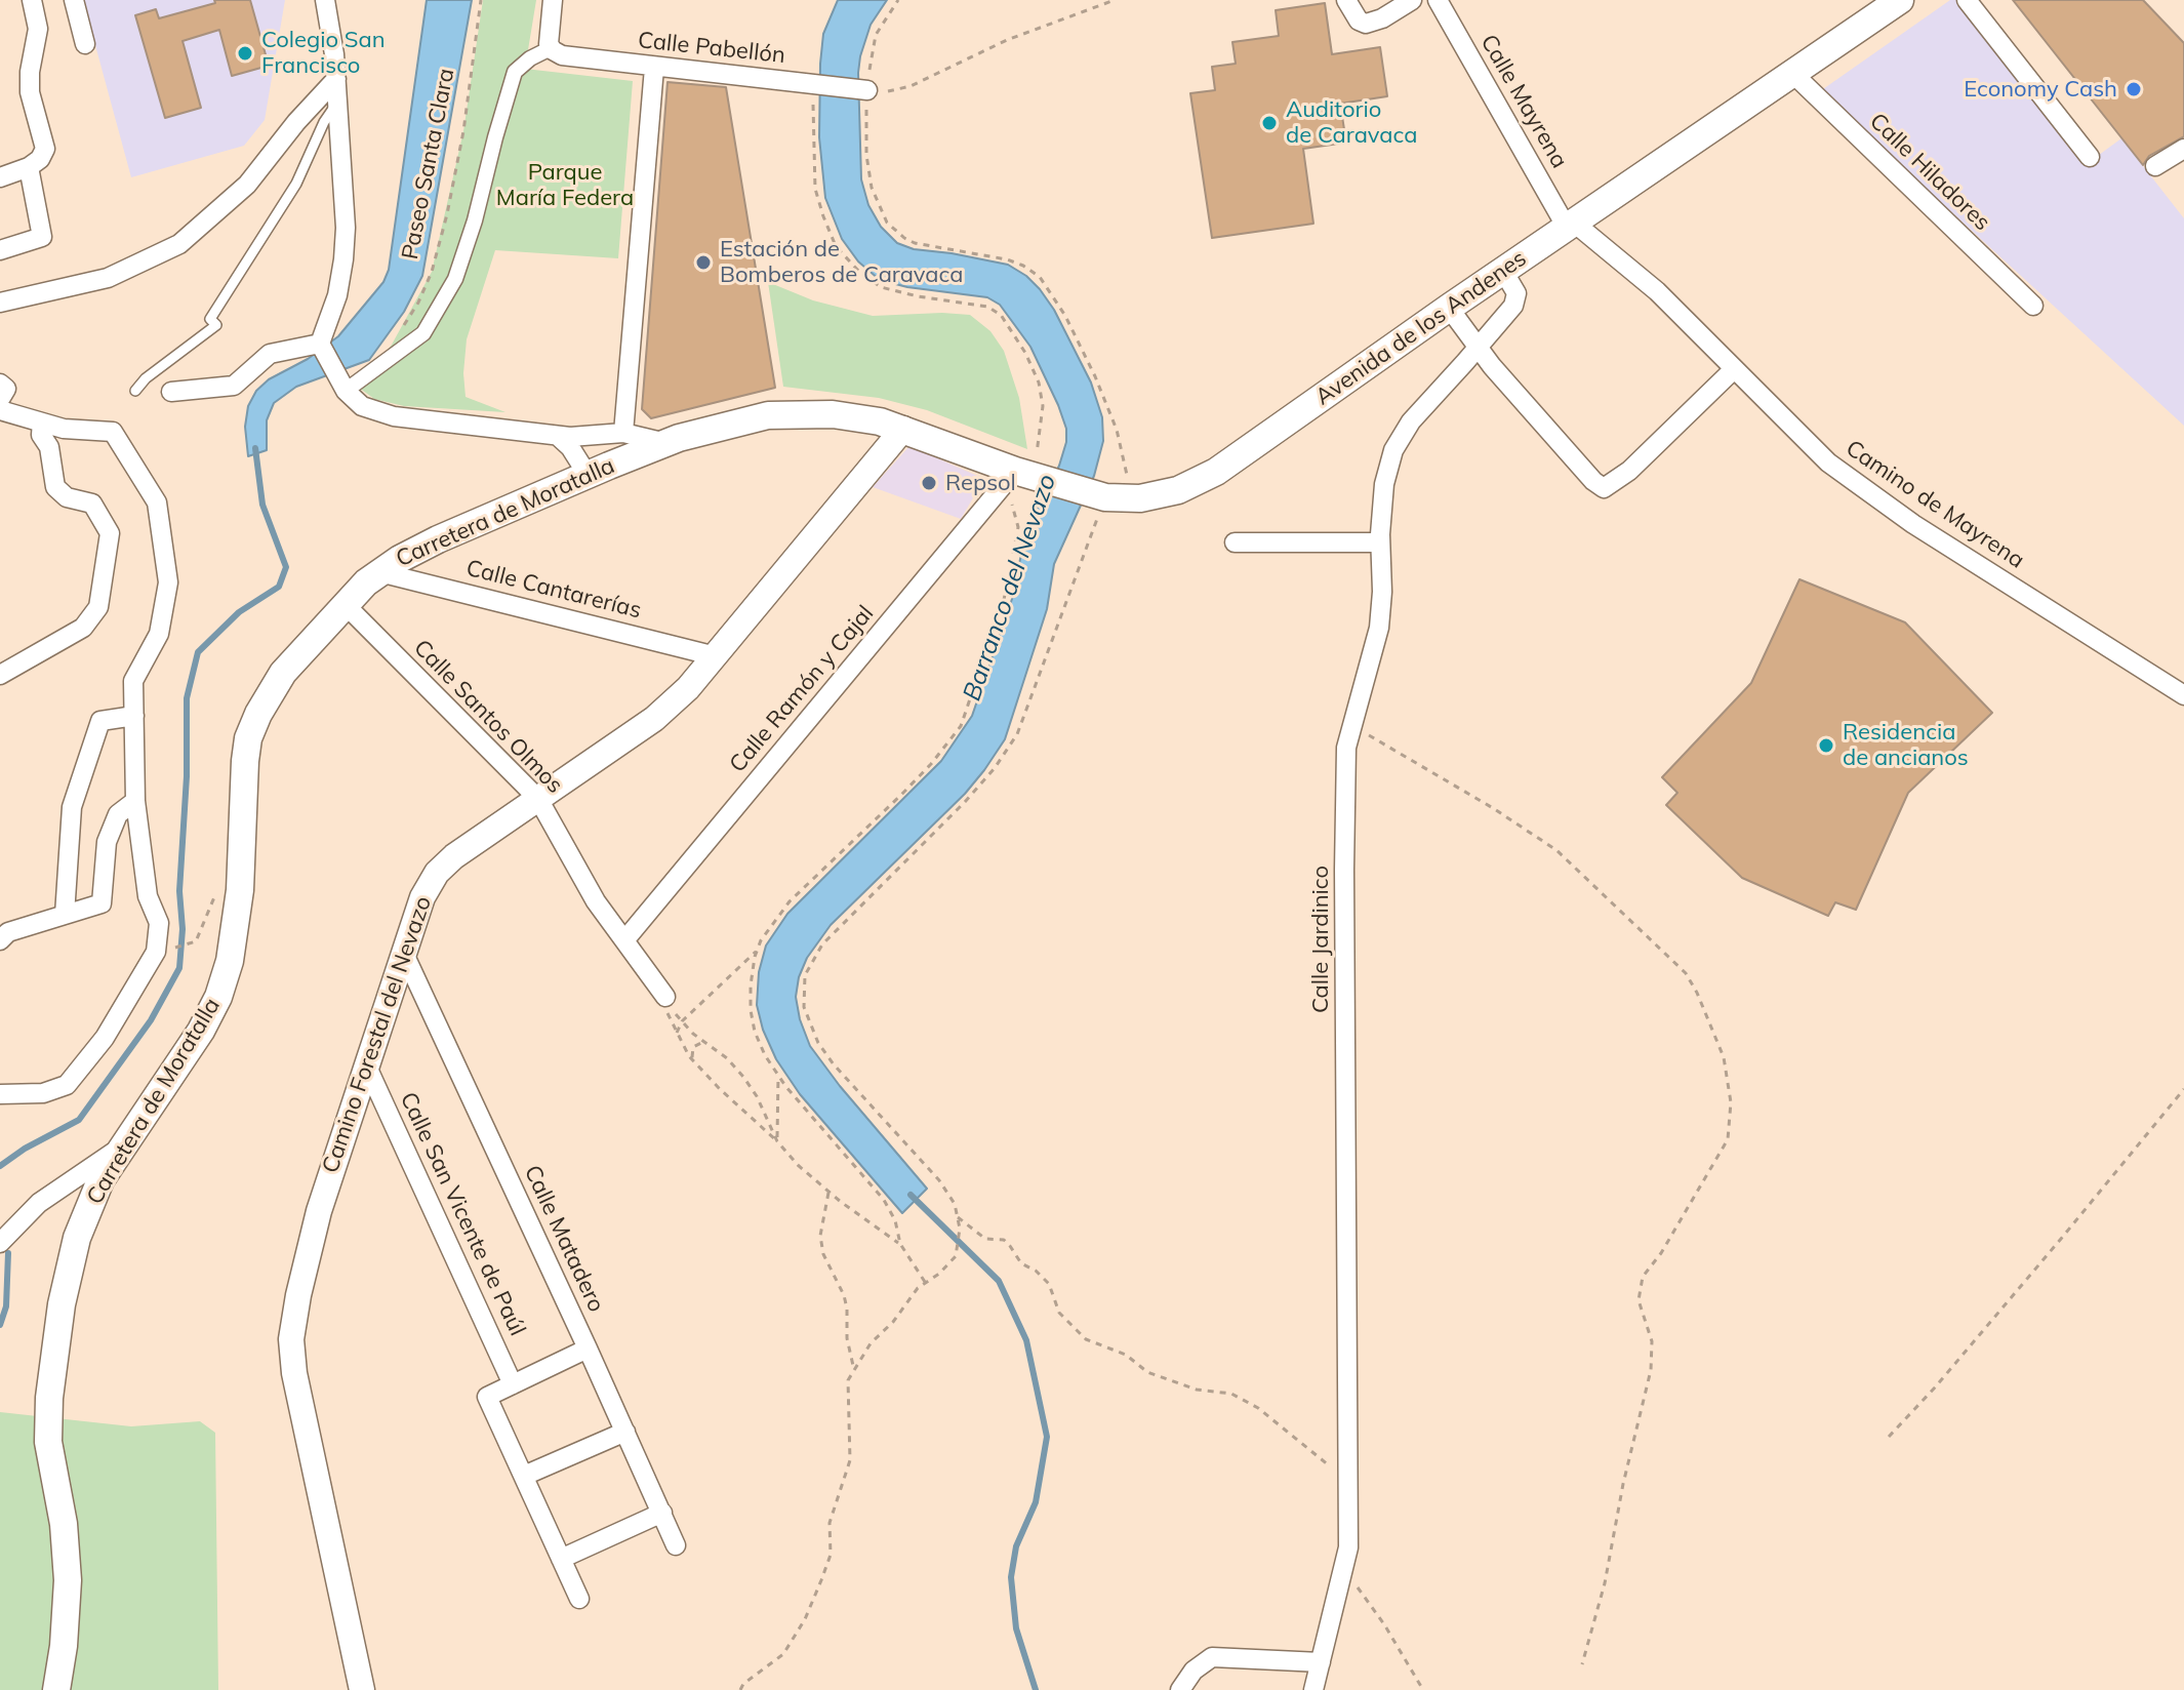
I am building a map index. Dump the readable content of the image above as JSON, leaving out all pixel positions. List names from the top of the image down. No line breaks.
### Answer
{"streets":{"main road":["Avenida de los Andenes","Carretera de Moratalla"],"street":["Calle Pabellón","Calle Mayrena","Calle Hiladores","Camino de Mayrena","Calle Cantarerías","Calle Ramón y Cajal","Calle Santos Olmos","Calle Jardinico","Camino Forestal del Nevazo","Calle San Vicente de Paúl","Calle Matadero"],"path":["Paseo Santa Clara"]},"crossings":[["Calle Mayrena","Avenida de los Andenes"],["Calle Mayrena","Camino de Mayrena"],["Calle Hiladores","Avenida de los Andenes"],["Avenida de los Andenes","Camino de Mayrena"],["Avenida de los Andenes","Carretera de Moratalla"],["Avenida de los Andenes","Calle Ramón y Cajal"],["Avenida de los Andenes","Calle Jardinico"],["Avenida de los Andenes","Camino Forestal del Nevazo"],["Carretera de Moratalla","Calle Cantarerías"],["Carretera de Moratalla","Calle Santos Olmos"],["Carretera de Moratalla","Camino Forestal del Nevazo"],["Calle Cantarerías","Camino Forestal del Nevazo"],["Calle Ramón y Cajal","Calle Santos Olmos"],["Calle Santos Olmos","Camino Forestal del Nevazo"],["Camino Forestal del Nevazo","Calle San Vicente de Paúl"],["Camino Forestal del Nevazo","Calle Matadero"]],"water":["Barranco del Nevazo"],"parks":["Parque María Federa"],"places":["Colegio San Francisco","Economy Cash","Auditorio de Caravaca","Estación de Bomberos de Caravaca","Repsol","Residencia de ancianos"]}
